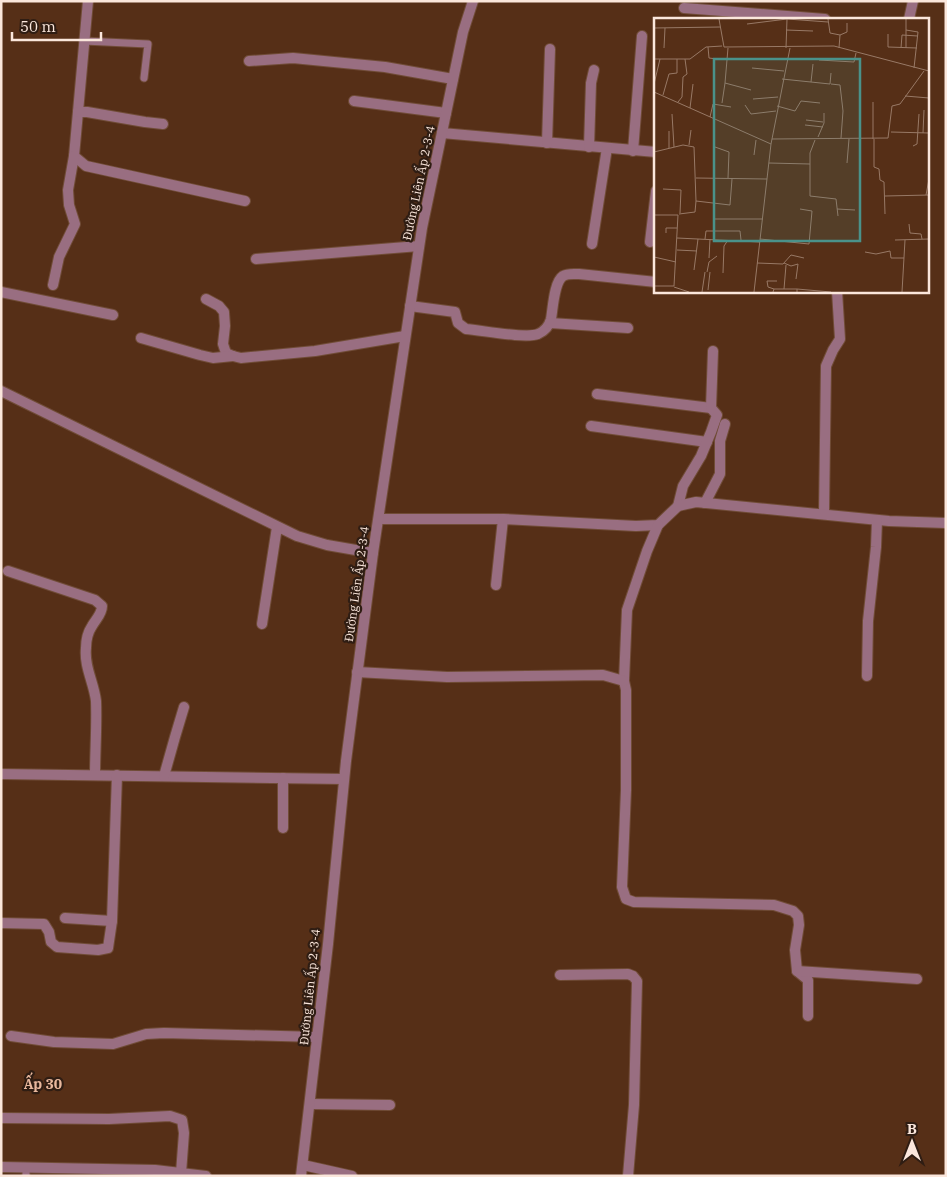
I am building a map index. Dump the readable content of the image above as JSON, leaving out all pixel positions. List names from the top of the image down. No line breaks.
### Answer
{"streets":{"street":["Đường Liên Ấp 2-3-4"]},"districts":["Ấp 30"],"scale_bar":"50 m","north":"top"}
